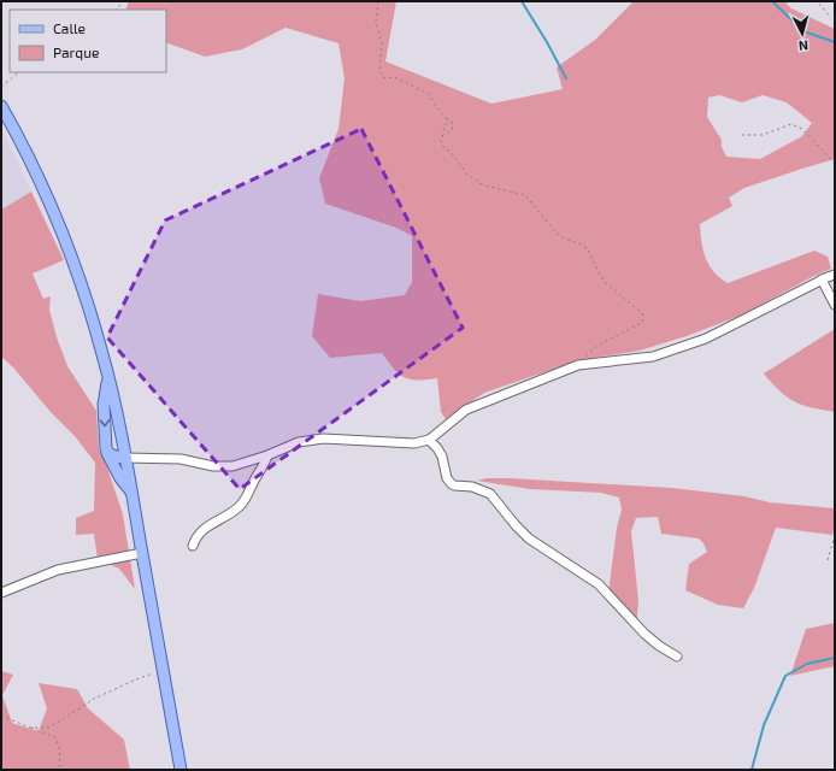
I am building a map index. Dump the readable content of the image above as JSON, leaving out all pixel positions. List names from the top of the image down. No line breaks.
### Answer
{"legend":["Calle","Parque"],"north":"bottom"}
